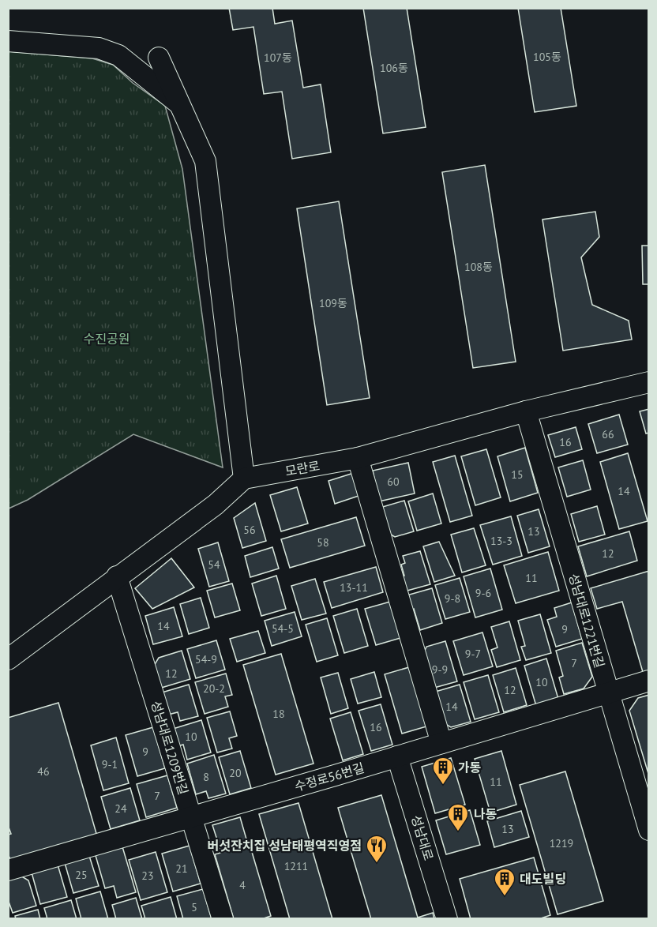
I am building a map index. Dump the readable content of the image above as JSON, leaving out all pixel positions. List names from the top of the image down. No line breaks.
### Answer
{"streets":{"street":["모란로","성남대로1221번길","성남대로1209번길","수정로56번길","성남대로"]},"crossings":[["모란로","성남대로1221번길"],["성남대로1221번길","수정로56번길"],["성남대로1209번길","수정로56번길"],["수정로56번길","성남대로"]],"parks":["수진공원"],"places":{"building":["가동","나동","대도빌딩"],"restaurant":["버섯잔치집 성남태평역직영점"]},"house_numbers":["105동","107동","106동","108동","109동","66","16","15","60","14","56","13","13-3","58","12","54","11","13-11","9-6","9-8","14","54-5","9","9-7","54-9","7","9-9","12","10","20-2","12","14","18","16","10","9","9-1","46","20","8","11","7","24","13","1219","1211","21","25","23","4","5"]}
